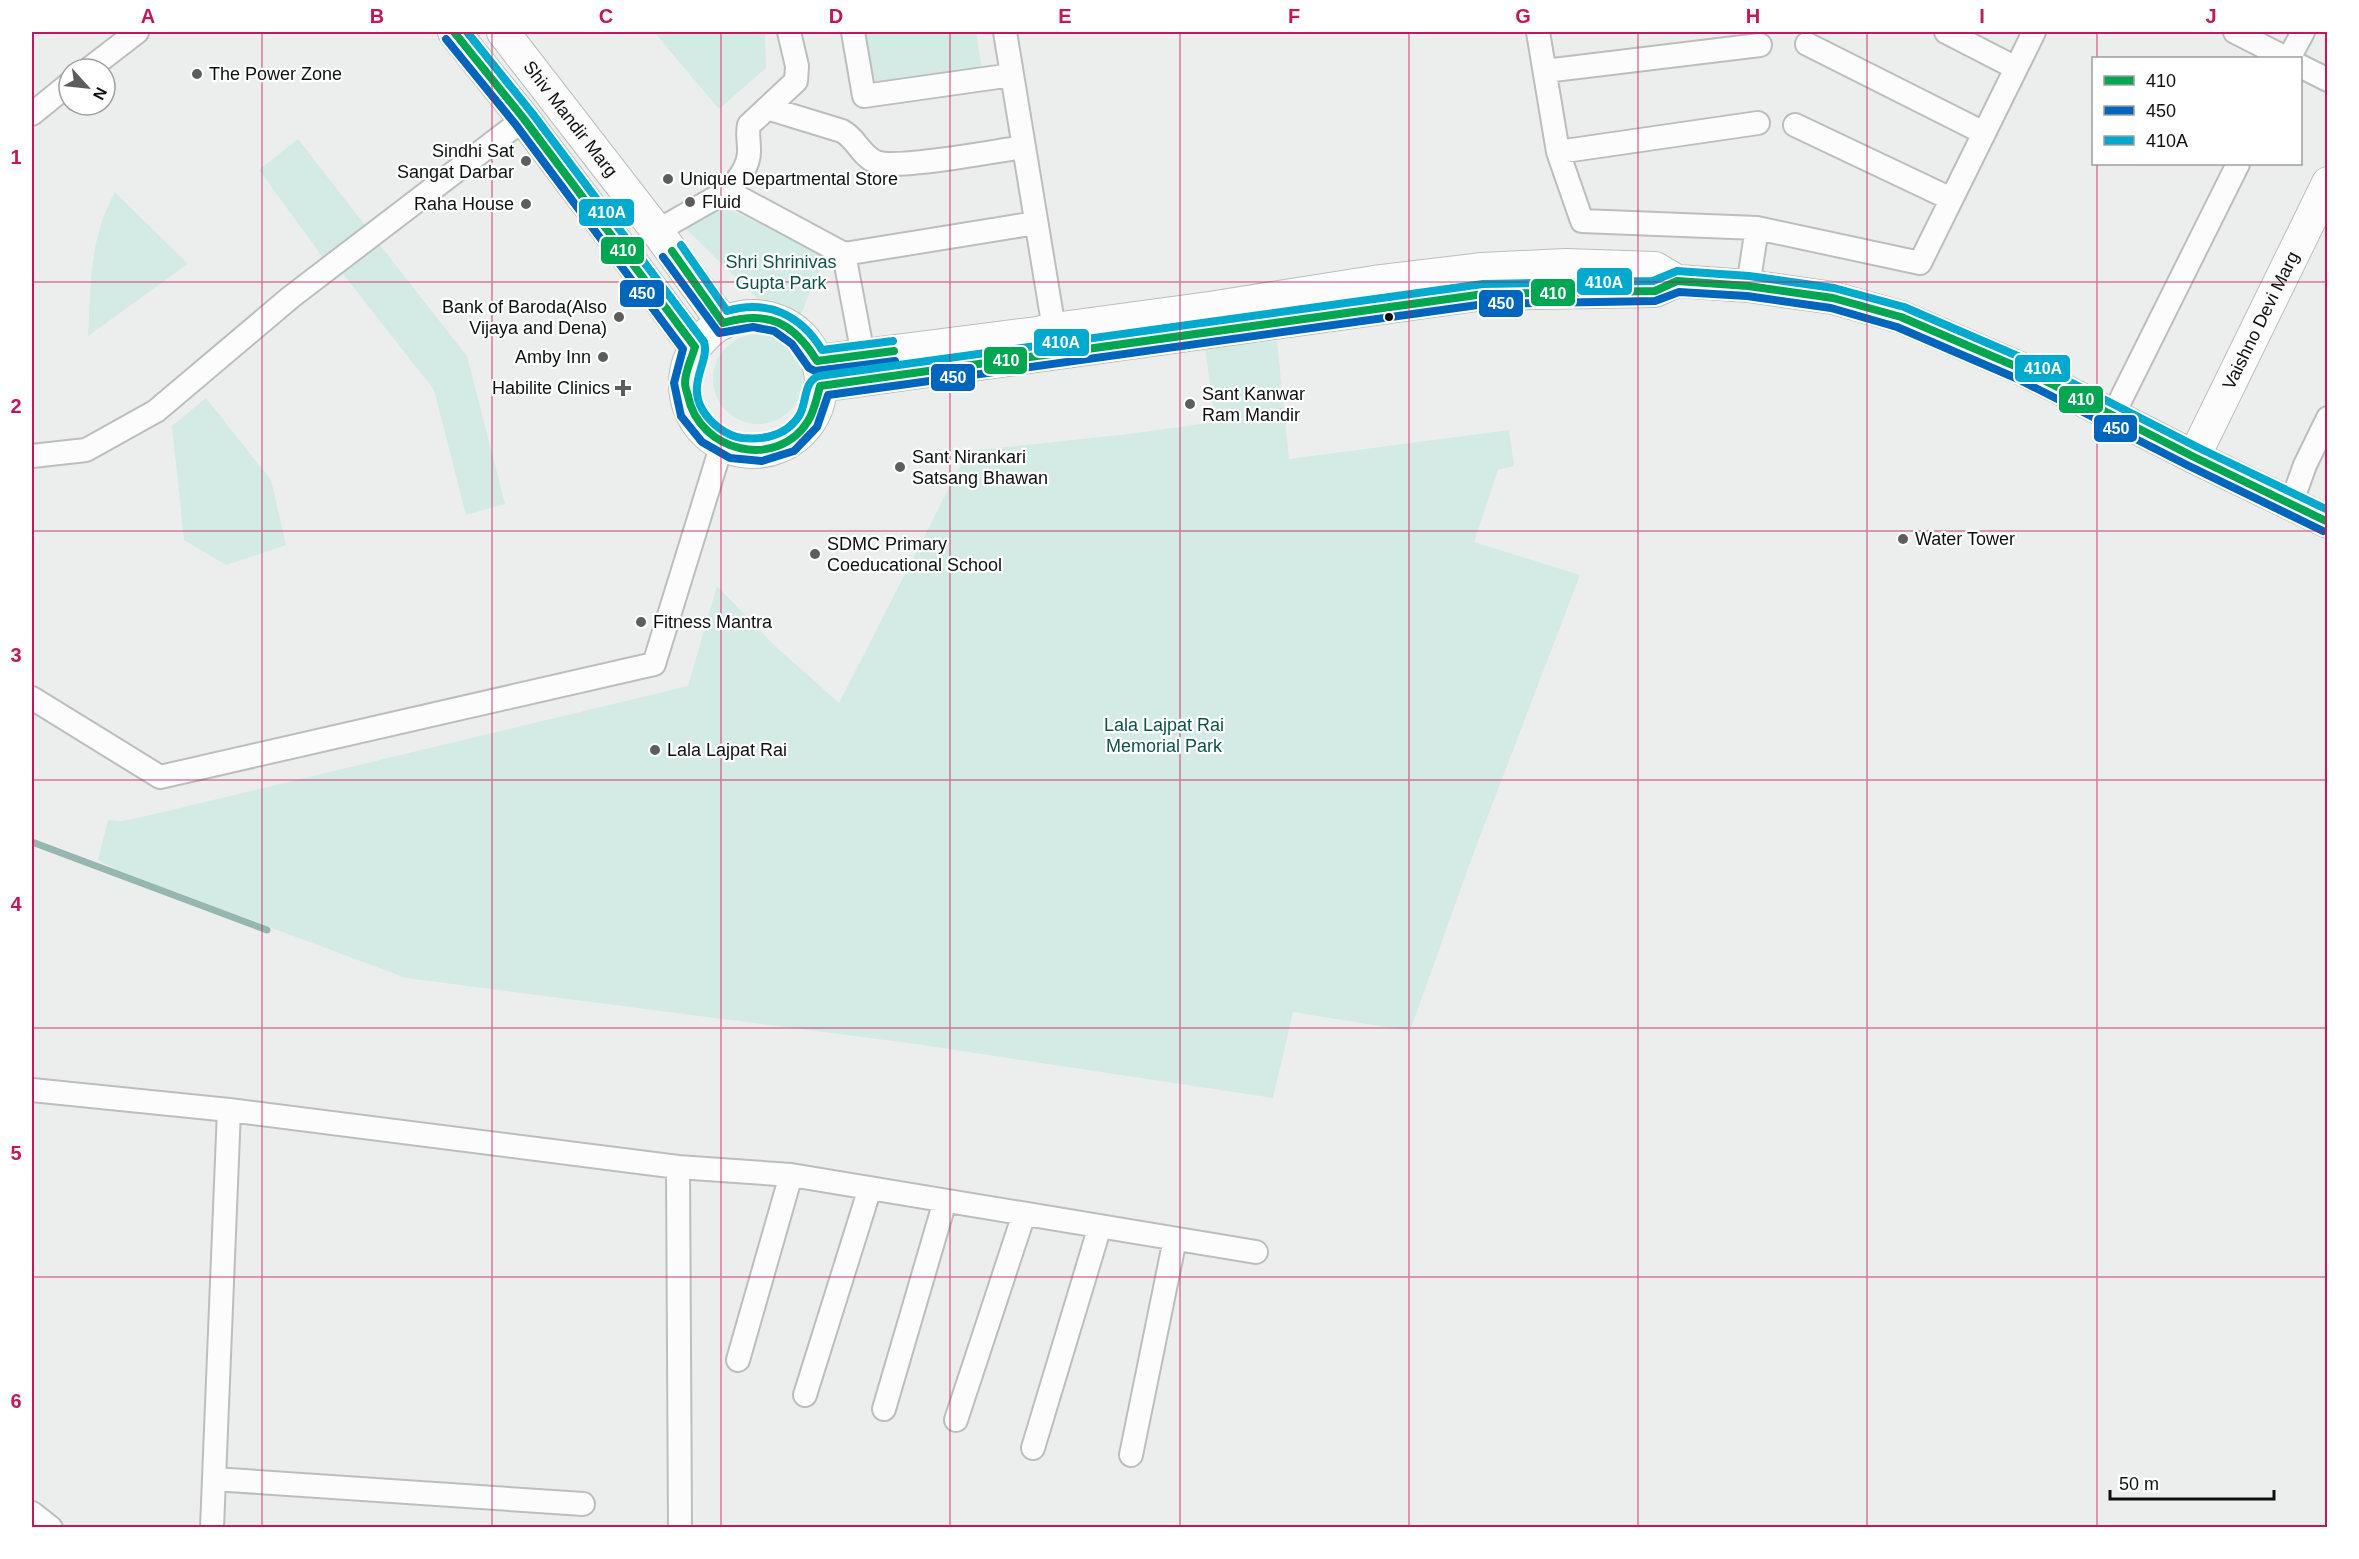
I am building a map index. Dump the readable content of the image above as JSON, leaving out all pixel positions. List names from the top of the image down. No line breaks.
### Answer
{"streets":{"street":["Shiv Mandir Marg","Vaishno Devi Marg"]},"parks":["Shri Shrinivas Gupta Park","Lala Lajpat Rai Memorial Park"],"places":{"other":["The Power Zone","Sindhi Sat Sangat Darbar","Unique Departmental Store","Fluid","Raha House","Bank of Baroda(Also Vijaya and Dena)","Amby Inn","Sant Kanwar Ram Mandir","Sant Nirankari Satsang Bhawan","Water Tower","SDMC Primary Coeducational School","Fitness Mantra","Lala Lajpat Rai"],"health":["Habilite Clinics"]},"lines":["transit line 410","transit line 410A","transit line 450"],"legend":["410","450","410A"],"scale_bar":"50 m","north":"bottom right","grid":{"columns":["A","B","C","D","E","F","G","H","I","J"],"rows":["1","2","3","4","5","6"]}}
